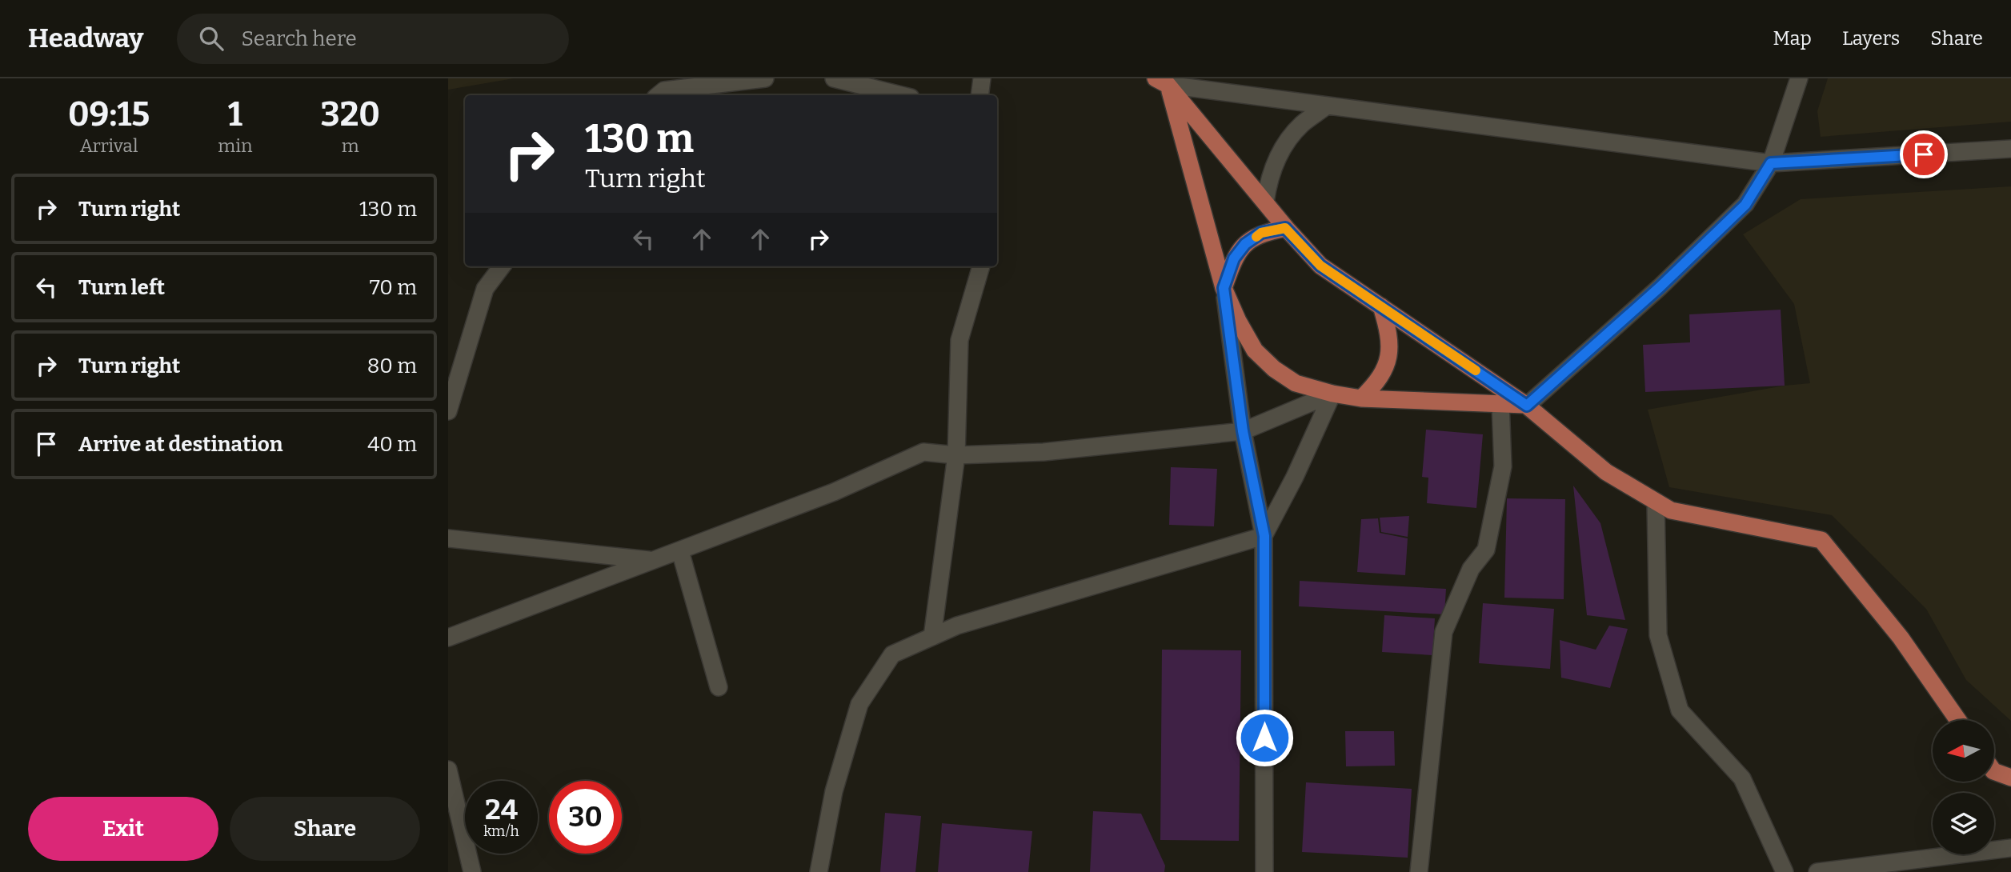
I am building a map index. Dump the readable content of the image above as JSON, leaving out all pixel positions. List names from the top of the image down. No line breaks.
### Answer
{"north":"left","page":{"header":"Headway","search":"Search here","nav":["Map","Layers","Share"],"eta":["09:15","Arrival","1","min","320","m"],"turn":["130 m","Turn right"],"list":[{"name":"Turn right","value":"130 m"},{"name":"Turn left","value":"70 m"},{"name":"Turn right","value":"80 m"},{"name":"Arrive at destination","value":"40 m"}],"speed":"24 km/h","limit":"30","buttons":["Exit","Share"]}}
